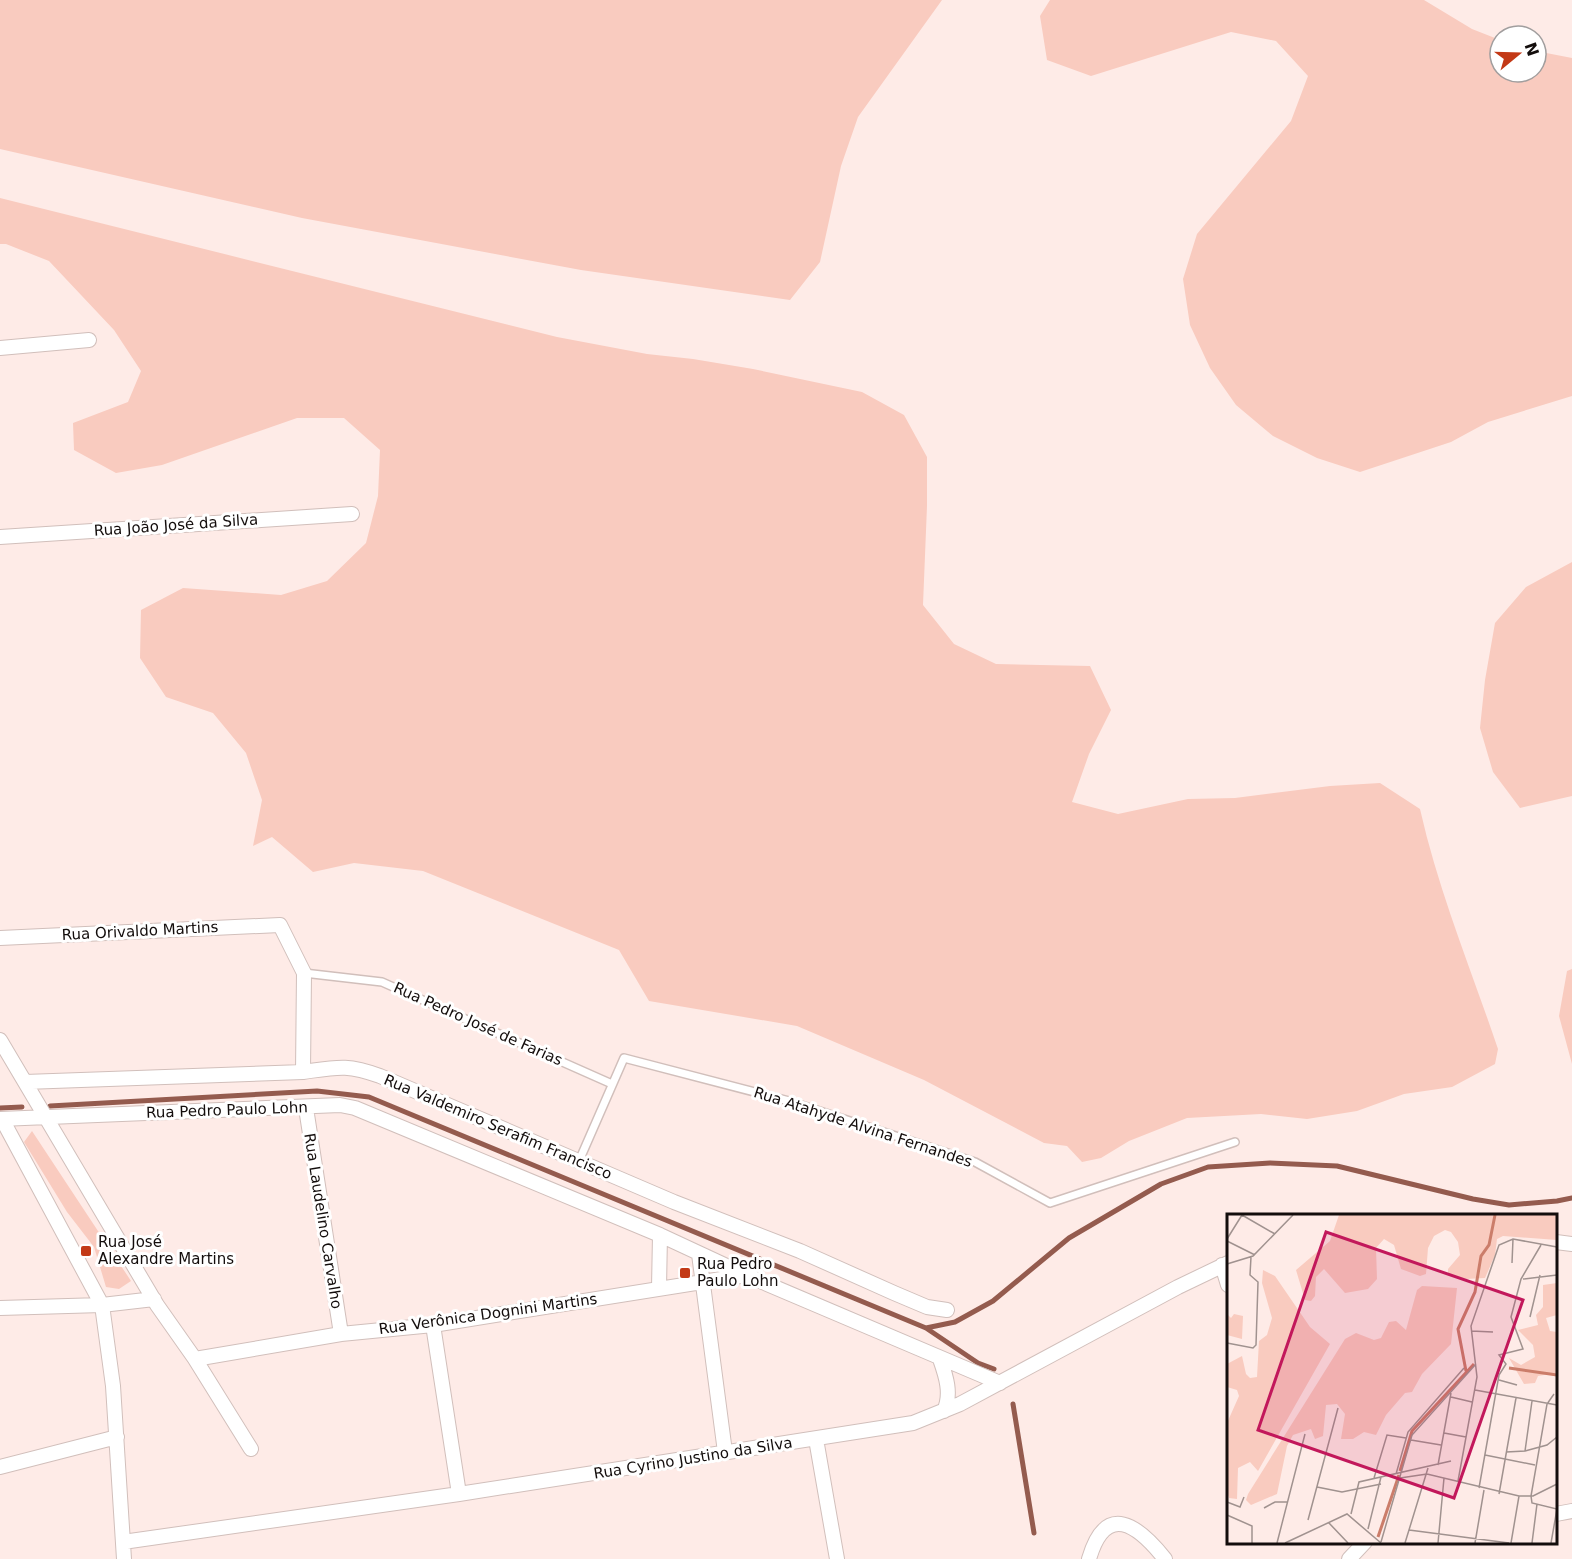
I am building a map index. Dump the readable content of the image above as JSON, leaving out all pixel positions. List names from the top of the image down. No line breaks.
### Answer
{"streets":{"street":["Rua João José da Silva","Rua Orivaldo Martins","Rua Pedro Paulo Lohn","Rua Valdemiro Serafim Francisco","Rua Laudelino Carvalho","Rua Verônica Dognini Martins","Rua Cyrino Justino da Silva"],"lane":["Rua Pedro José de Farias","Rua Atahyde Alvina Fernandes"]},"crossings":[["Rua Orivaldo Martins","Rua Pedro José de Farias"],["Rua Pedro José de Farias","Rua Atahyde Alvina Fernandes"],["Rua Pedro Paulo Lohn","Rua Laudelino Carvalho"],["Rua Pedro Paulo Lohn","Rua Verônica Dognini Martins"],["Rua Pedro Paulo Lohn","Rua Cyrino Justino da Silva"],["Rua Valdemiro Serafim Francisco","Rua Atahyde Alvina Fernandes"],["Rua Laudelino Carvalho","Rua Verônica Dognini Martins"]],"places":{"transit":["Rua José Alexandre Martins","Rua Pedro Paulo Lohn"]},"north":"right"}
